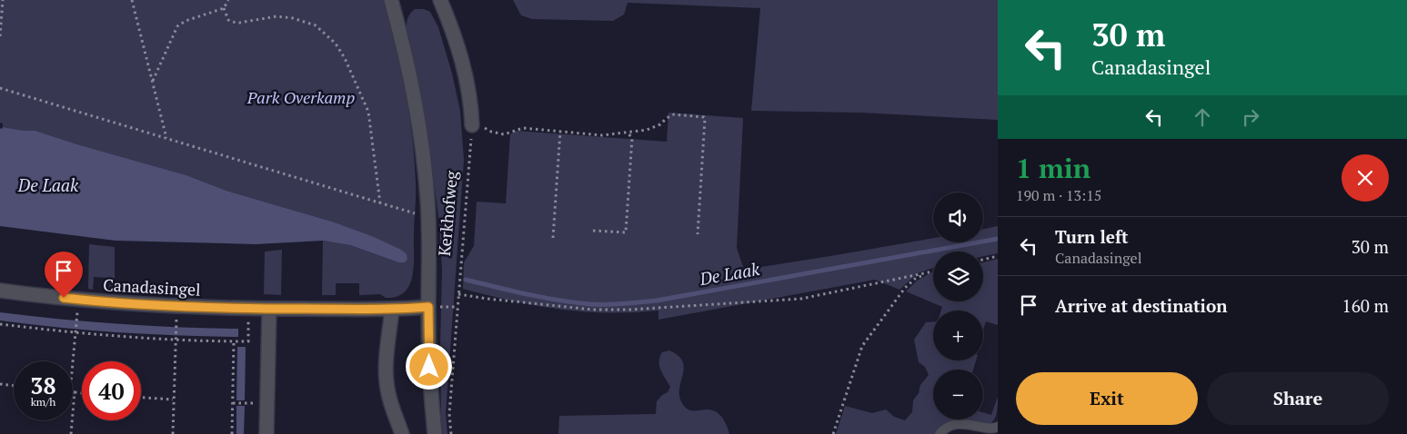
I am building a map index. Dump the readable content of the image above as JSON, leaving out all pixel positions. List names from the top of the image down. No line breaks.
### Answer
{"streets":{"street":["Kerkhofweg","Canadasingel"]},"crossings":[["Kerkhofweg","Canadasingel"]],"water":["De Laak"],"parks":["Park Overkamp"],"page":{"turn":["30 m","Canadasingel"],"heading":["1 min","190 m · 13:15"],"map_buttons":["+","−"],"list":[{"name":"Turn left","note":"Canadasingel","value":"30 m"},{"name":"Arrive at destination","value":"160 m"}],"speed":"38 km/h","limit":"40","buttons":["Exit","Share"]}}
